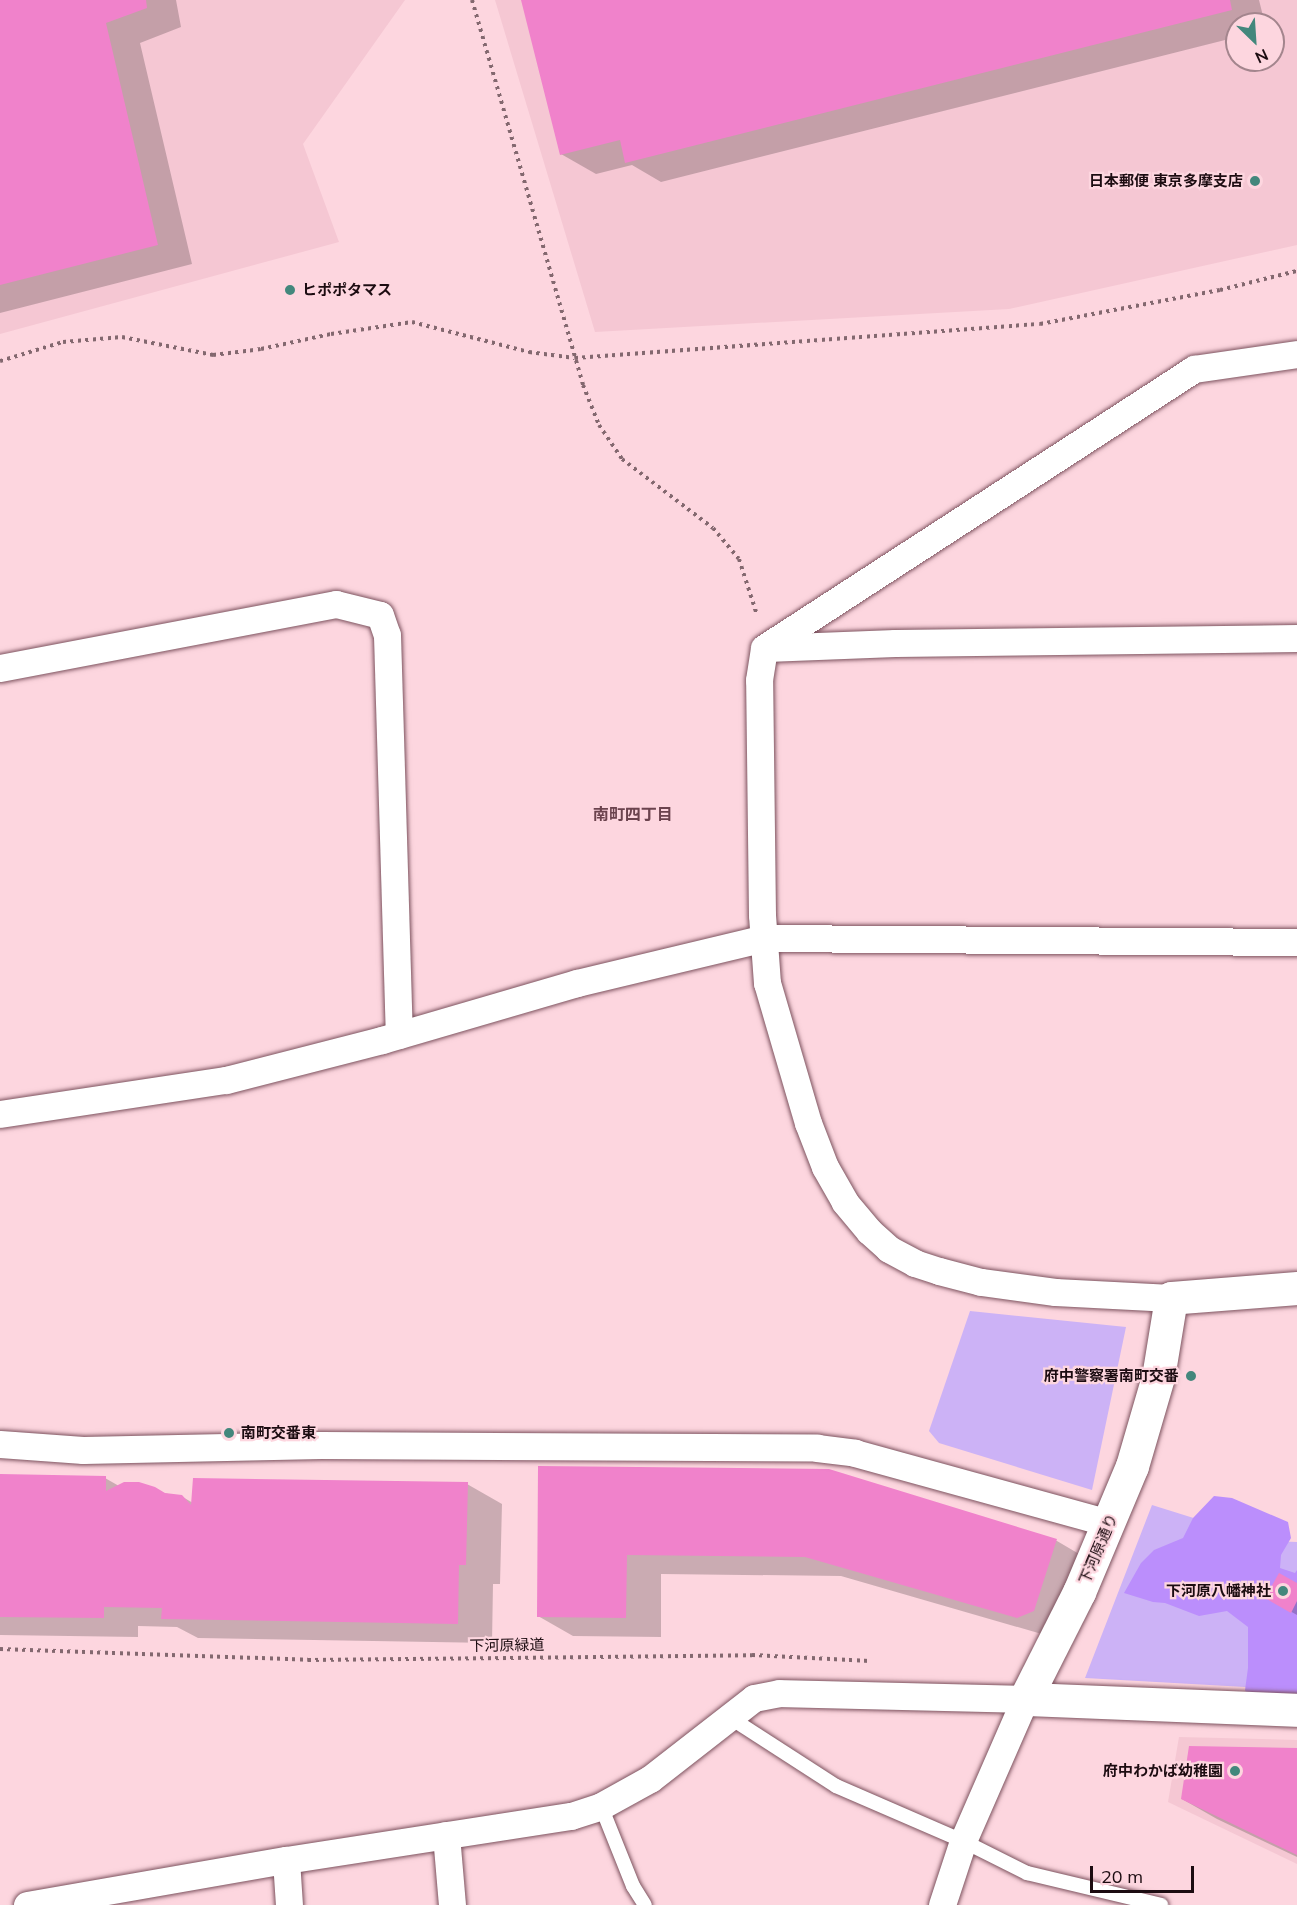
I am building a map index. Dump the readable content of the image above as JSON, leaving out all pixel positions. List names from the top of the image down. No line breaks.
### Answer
{"streets":{"street":["下河原通り"],"path":["下河原緑道"]},"districts":["南町四丁目"],"places":["日本郵便 東京多摩支店","ヒポポタマス","府中警察署南町交番","南町交番東","下河原八幡神社","府中わかば幼稚園"],"scale_bar":"20 m","north":"bottom right"}
